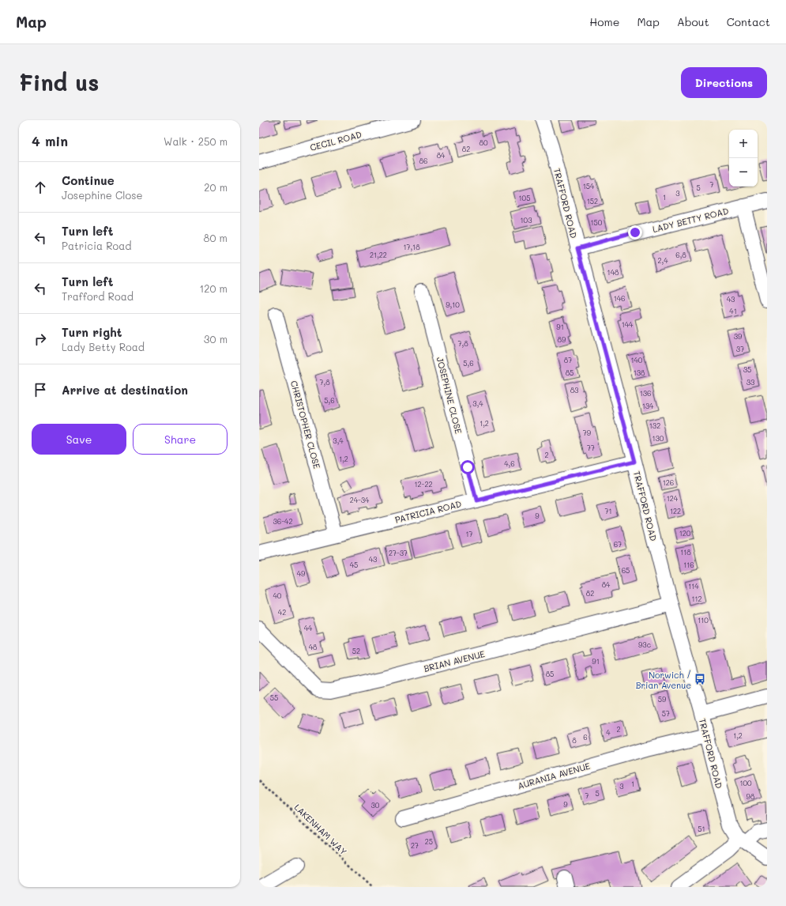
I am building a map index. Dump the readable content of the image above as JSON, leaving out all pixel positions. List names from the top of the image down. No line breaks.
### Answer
{"streets":{"street":["CECIL ROAD","TRAFFORD ROAD","LADY BETTY ROAD","JOSEPHINE CLOSE","CHRISTOPHER CLOSE","PATRICIA ROAD","BRIAN AVENUE","AURANIA AVENUE"],"path":["LAKENHAM WAY"]},"crossings":[["TRAFFORD ROAD","LADY BETTY ROAD"],["TRAFFORD ROAD","PATRICIA ROAD"],["TRAFFORD ROAD","BRIAN AVENUE"],["TRAFFORD ROAD","AURANIA AVENUE"],["JOSEPHINE CLOSE","PATRICIA ROAD"],["CHRISTOPHER CLOSE","PATRICIA ROAD"]],"places":{"bus stop":["Norwich / Brian Avenue"]},"house_numbers":["80","82","84","86","7","154","5","3","1","105","152","103","150","17,18","21,22","6,8","2,4","148","146","43","9,10","41","144","91","39","89","7,8","37","87","140","5,6","35","85","138","7,8","33","83","136","5,6","3,4","134","1,2","132","79","130","3,4","77","2","1,2","4,6","126","12-22","124","24-34","71","122","9","36-42","120","17","67","118","27-37","43","45","116","65","49","84","114","82","40","112","42","110","44","93c","48","52","91","85","55","59","57","2","4","1,2","6","8","100","1","3","5","7","98","9","30","51","25","27"],"page":{"header":"Map","nav":["Home","Map","About","Contact"],"buttons":["Directions",["Save","Share"]],"title":"Find us","heading":["4 min","Walk · 250 m"],"map_buttons":["+","−"],"list":[["Continue","Josephine Close","20 m"],["Turn left","Patricia Road","80 m"],["Turn left","Trafford Road","120 m"],["Turn right","Lady Betty Road","30 m"],"Arrive at destination"]}}
